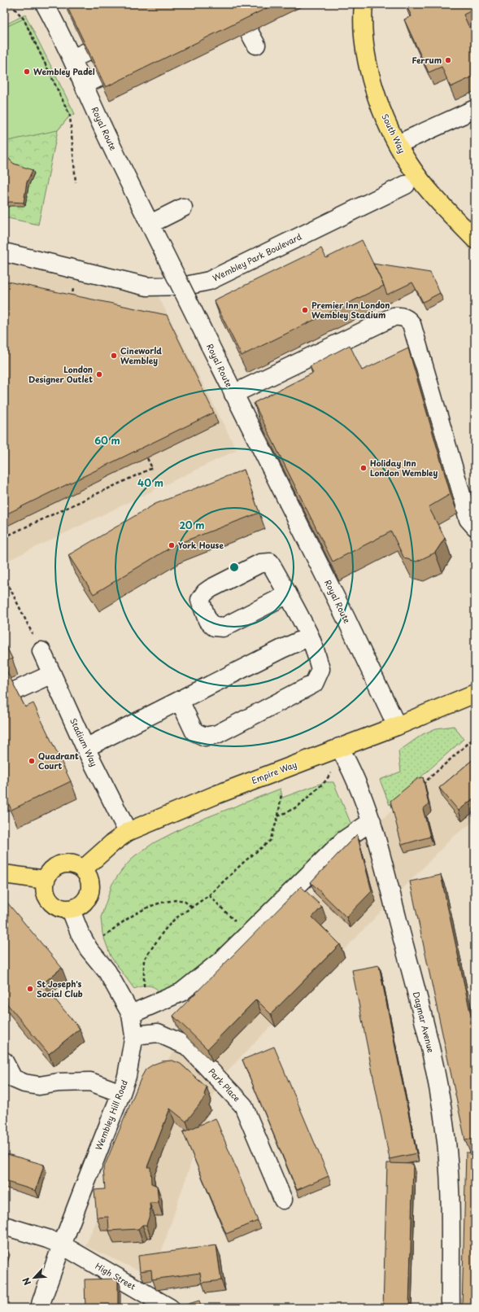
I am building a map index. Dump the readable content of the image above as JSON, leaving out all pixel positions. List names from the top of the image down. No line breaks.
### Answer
{"streets":{"main road":["South Way","Empire Way"],"street":["Royal Route","Wembley Park Boulevard","Stadium Way","Dagmar Avenue","Park Place","Wembley Hill Road","High Street"]},"crossings":[["Royal Route","Empire Way"],["Stadium Way","Empire Way"],["Empire Way","Dagmar Avenue"],["Empire Way","Wembley Hill Road"],["Park Place","Wembley Hill Road"],["Wembley Hill Road","High Street"]],"places":["Ferrum","Wembley Padel","Premier Inn London Wembley Stadium","Cineworld Wembley","London Designer Outlet","Holiday Inn London Wembley","York House","Quadrant Court","St Joseph's Social Club"],"north":"bottom left","rings":["60 m","40 m","20 m"]}
